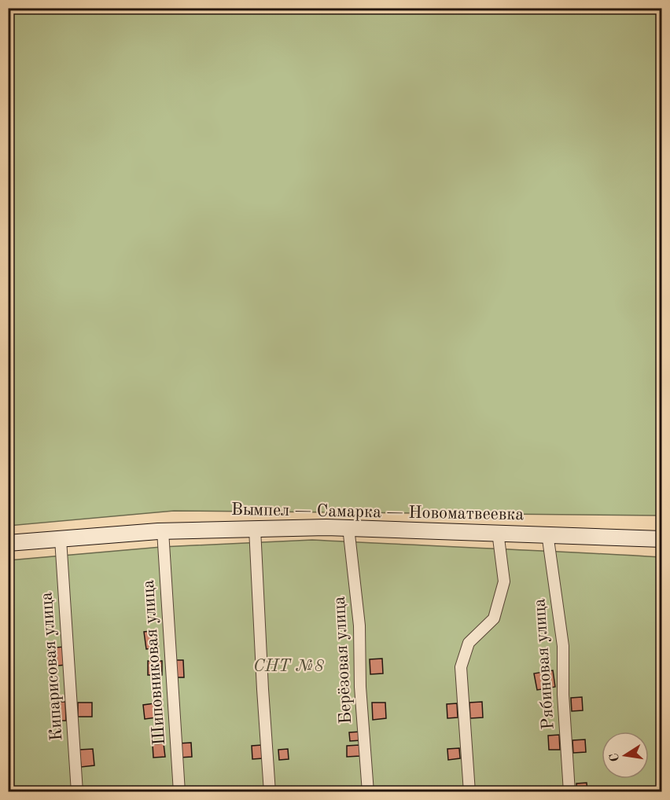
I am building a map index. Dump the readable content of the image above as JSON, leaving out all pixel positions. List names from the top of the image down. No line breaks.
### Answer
{"streets":{"main road":["Вымпел — Самарка — Новоматвеевка"],"street":["Берёзовая улица","Шиповниковая улица","Рябиновая улица","Кипарисовая улица"]},"crossings":[["Вымпел — Самарка — Новоматвеевка","Берёзовая улица"],["Вымпел — Самарка — Новоматвеевка","Шиповниковая улица"],["Вымпел — Самарка — Новоматвеевка","Рябиновая улица"],["Вымпел — Самарка — Новоматвеевка","Кипарисовая улица"]],"parks":["СНТ №8"],"north":"left"}
